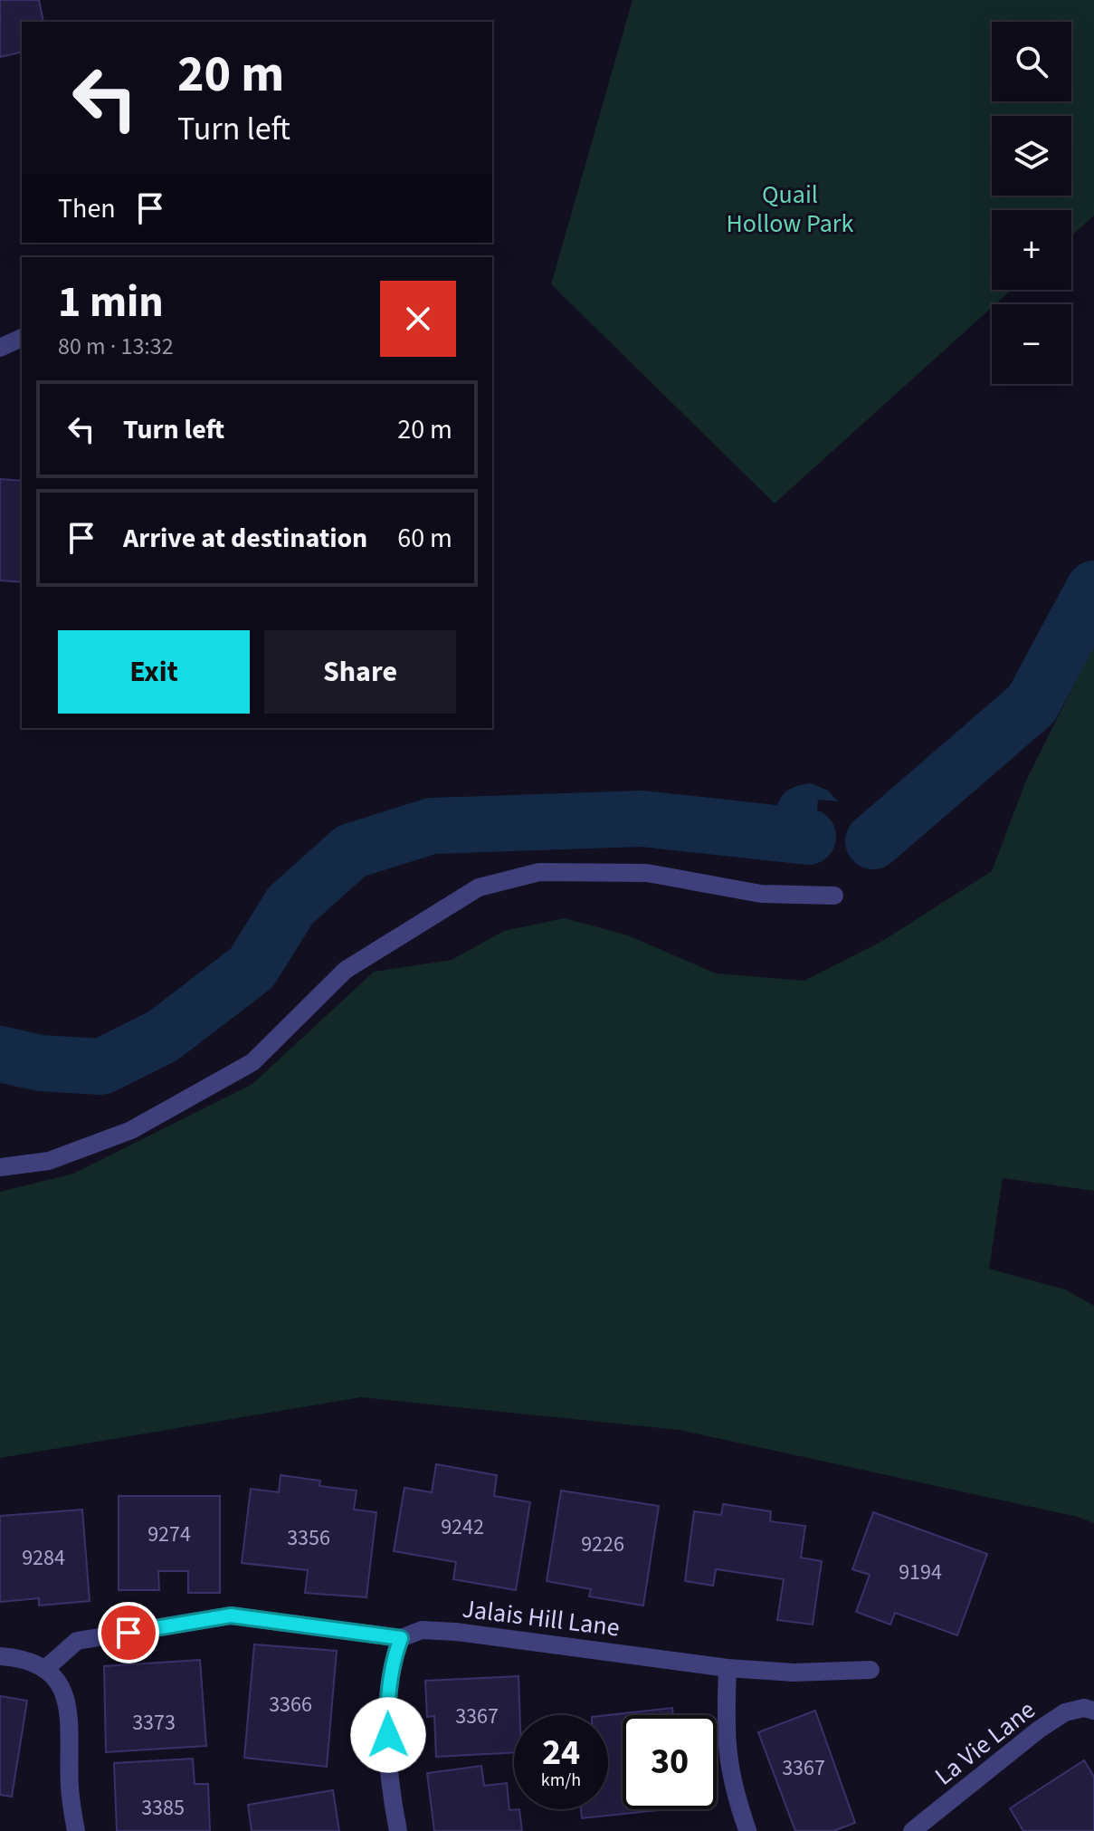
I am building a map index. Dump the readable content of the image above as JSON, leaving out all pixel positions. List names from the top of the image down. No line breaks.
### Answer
{"streets":{"street":["Jalais Hill Lane","La Vie Lane"]},"parks":["Quail Hollow Park"],"house_numbers":["9242","9274","3356","9226","9284","9194","3366","3367","3373","3367","3385"],"page":{"map_buttons":["+","−"],"turn":["20 m","Turn left"],"then":"Then","heading":["1 min","80 m · 13:32"],"list":[{"name":"Turn left","value":"20 m"},{"name":"Arrive at destination","value":"60 m"}],"buttons":["Exit","Share"],"speed":"24 km/h","limit":"30"}}
